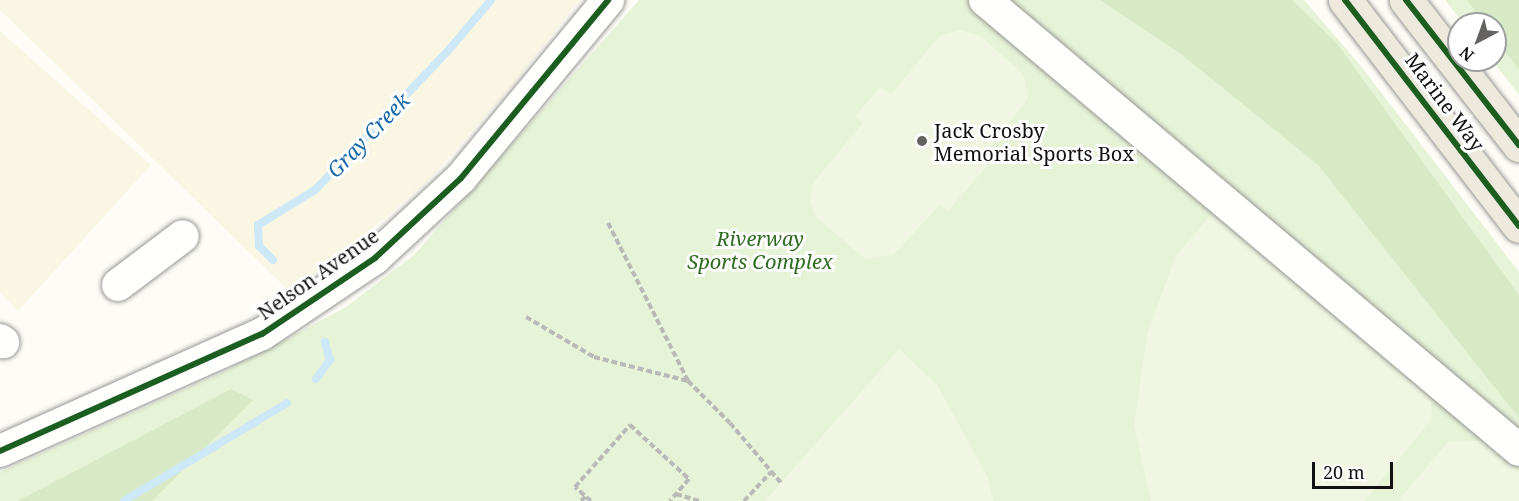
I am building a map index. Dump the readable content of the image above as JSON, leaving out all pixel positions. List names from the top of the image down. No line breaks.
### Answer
{"streets":{"main road":["Marine Way"],"street":["Nelson Avenue"]},"water":["Gray Creek"],"parks":["Riverway Sports Complex"],"places":["Jack Crosby Memorial Sports Box"],"scale_bar":"20 m","north":"bottom left"}
